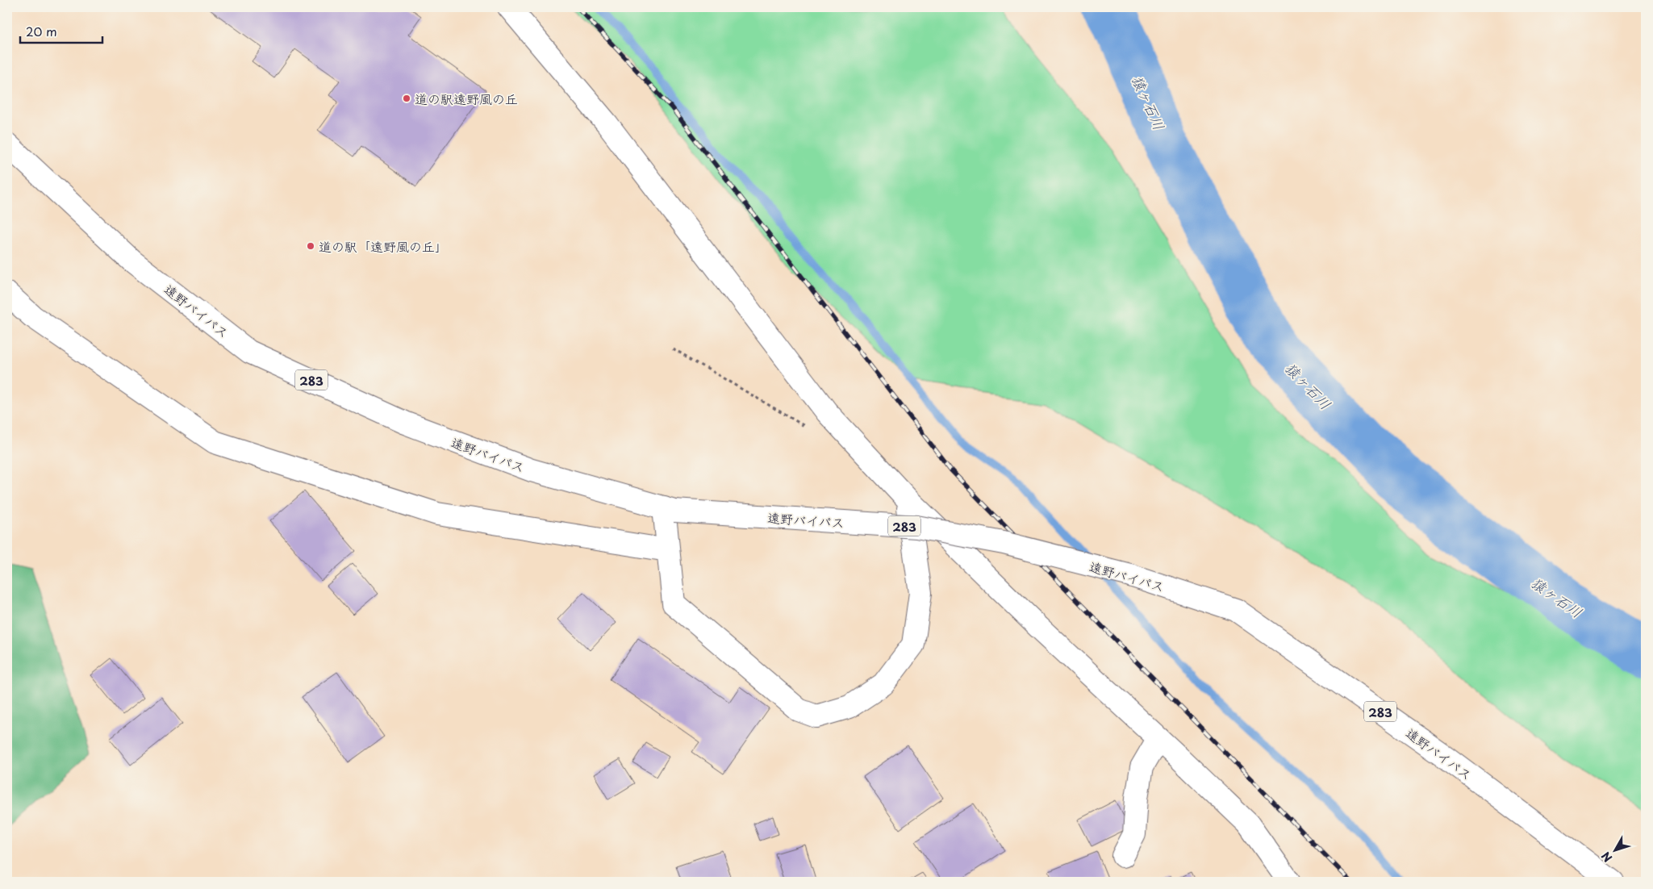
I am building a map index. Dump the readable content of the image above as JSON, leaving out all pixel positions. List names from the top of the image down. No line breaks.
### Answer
{"streets":{"main road":["遠野バイパス","283"]},"water":["猿ヶ石川"],"places":["道の駅遠野風の丘","道の駅「遠野風の丘」"],"scale_bar":"20 m","north":"bottom left"}
